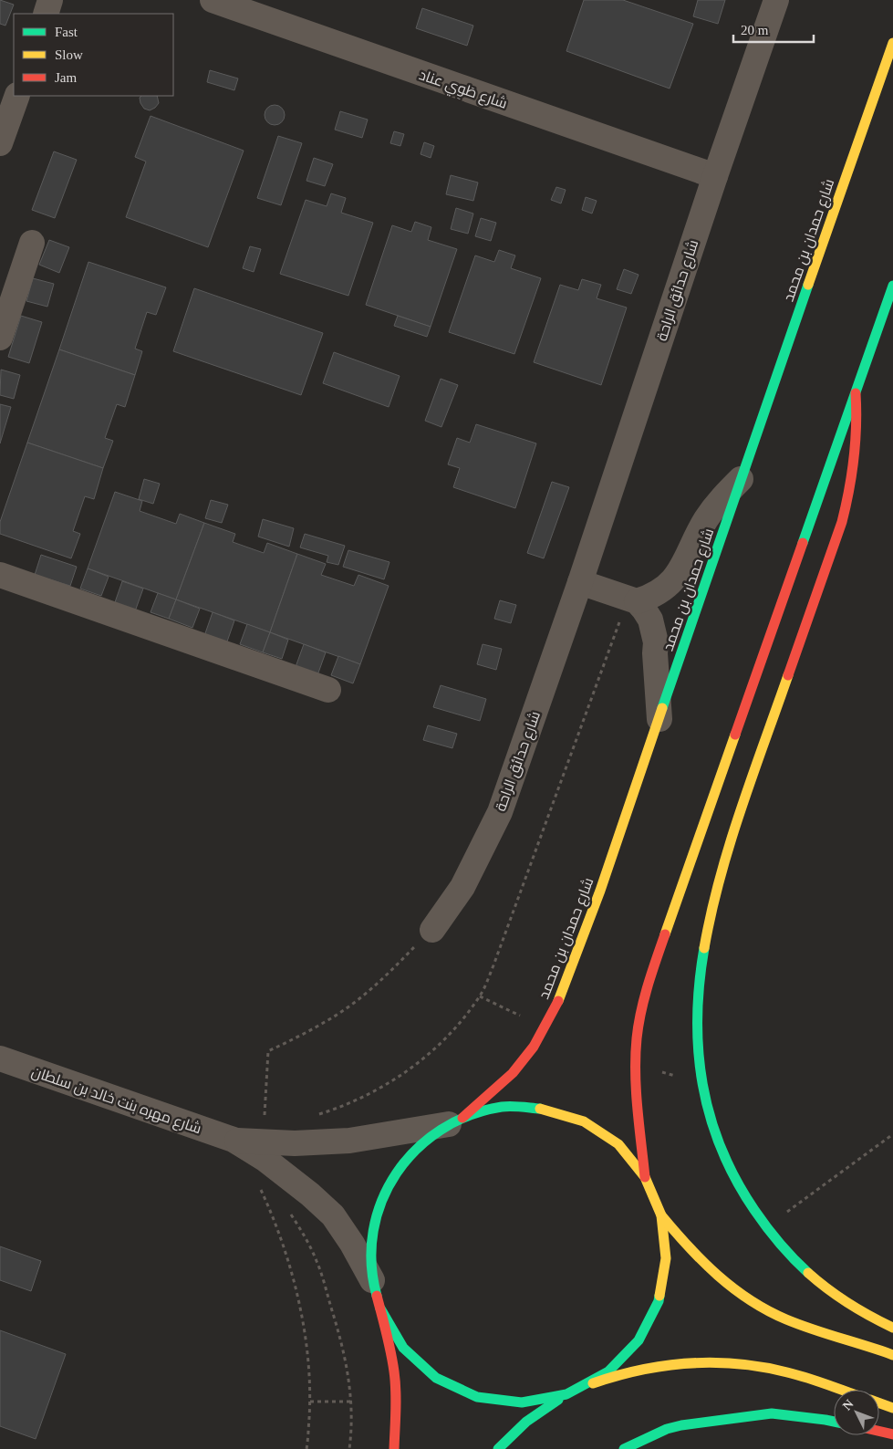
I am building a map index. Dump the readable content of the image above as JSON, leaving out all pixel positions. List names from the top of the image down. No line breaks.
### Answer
{"streets":{"main road":["شارع حمدان بن محمد"],"street":["شارع طَوِي عناد","شارع حدائق الراحة","شارع مهره بنت خالد بن سلطان"]},"crossings":[["شارع طَوِي عناد","شارع حدائق الراحة"],["شارع حمدان بن محمد","شارع مهره بنت خالد بن سلطان"]],"legend":["Fast","Slow","Jam"],"scale_bar":"20 m","north":"top left"}
